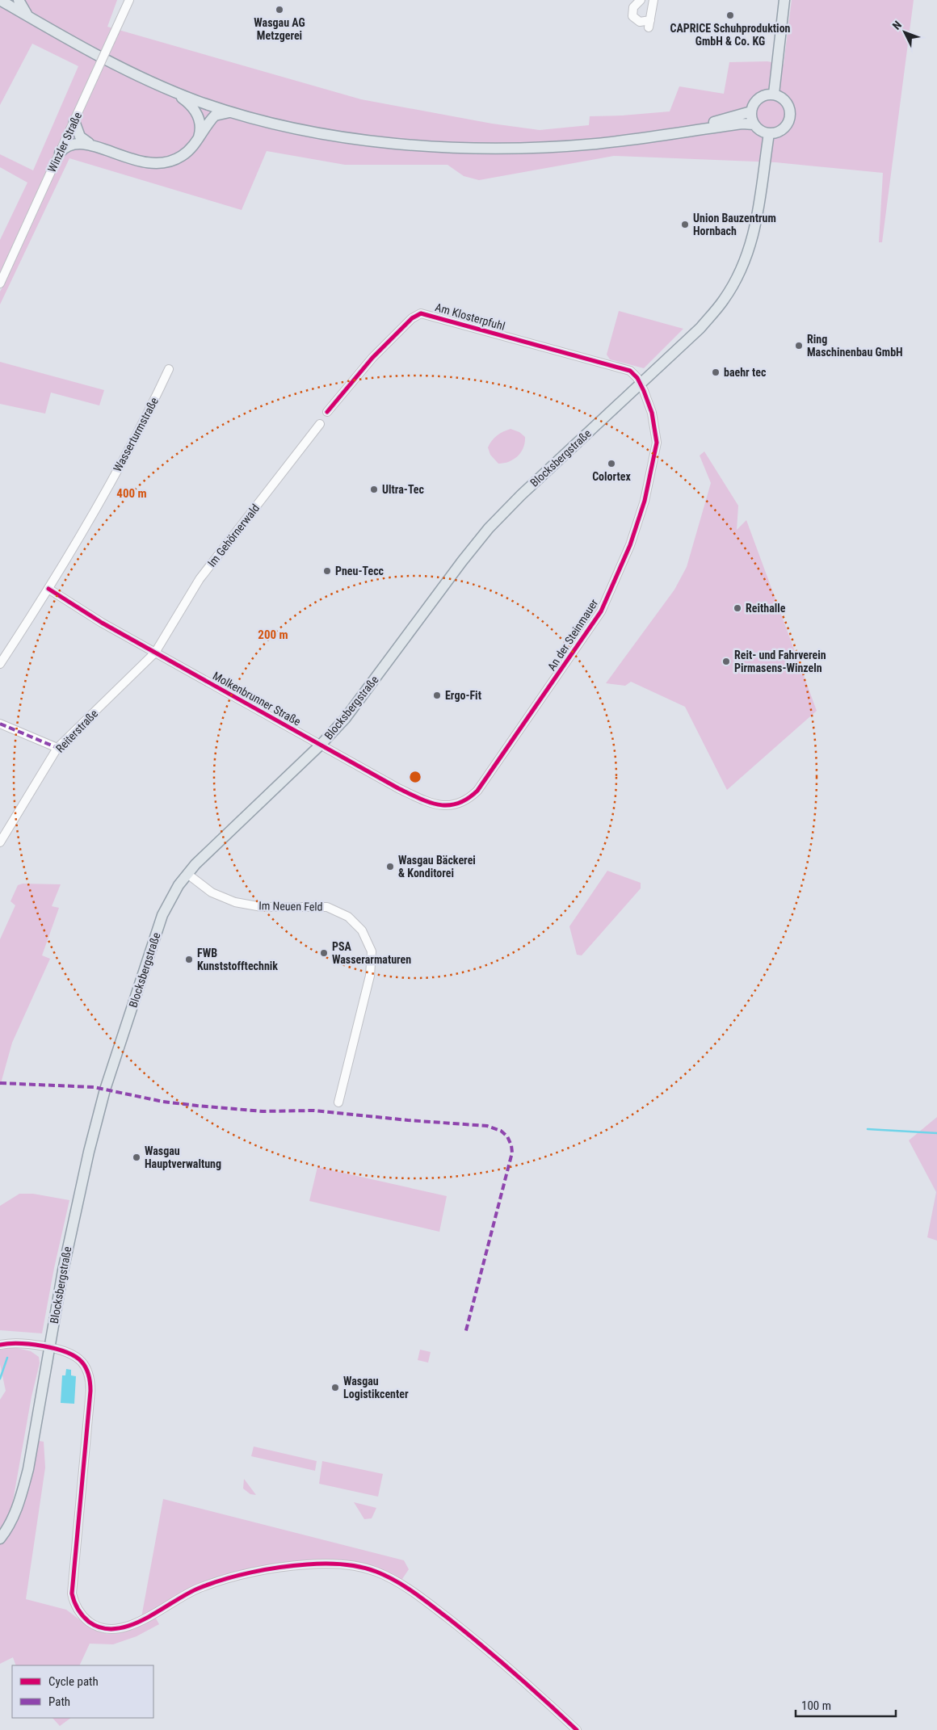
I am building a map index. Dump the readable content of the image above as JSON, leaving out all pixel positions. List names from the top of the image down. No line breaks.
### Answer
{"streets":{"main road":["Blocksbergstraße"],"street":["Winzler Straße","Am Klosterpfuhl","Wasserturmstraße","Im Gehörnerwald","An der Steinmauer","Molkenbrunner Straße","Reiterstraße","Im Neuen Feld"]},"crossings":[["Am Klosterpfuhl","Blocksbergstraße"],["Am Klosterpfuhl","An der Steinmauer"],["Wasserturmstraße","Molkenbrunner Straße"],["Blocksbergstraße","An der Steinmauer"],["Blocksbergstraße","Molkenbrunner Straße"],["Blocksbergstraße","Im Neuen Feld"],["Im Gehörnerwald","Molkenbrunner Straße"],["Im Gehörnerwald","Reiterstraße"],["An der Steinmauer","Molkenbrunner Straße"],["Molkenbrunner Straße","Reiterstraße"]],"places":["Wasgau AG Metzgerei","CAPRICE Schuhproduktion GmbH & Co. KG","Union Bauzentrum Hornbach","Ring Maschinenbau GmbH","baehr tec","Colortex","Ultra-Tec","Pneu-Tecc","Reithalle","Reit- und Fahrverein Pirmasens-Winzeln","Ergo-Fit","Wasgau Bäckerei & Konditorei","PSA Wasserarmaturen","FWB Kunststofftechnik","Wasgau Hauptverwaltung","Wasgau Logistikcenter"],"legend":["Cycle path","Path"],"scale_bar":"100 m","north":"top left","rings":["400 m","200 m"]}
